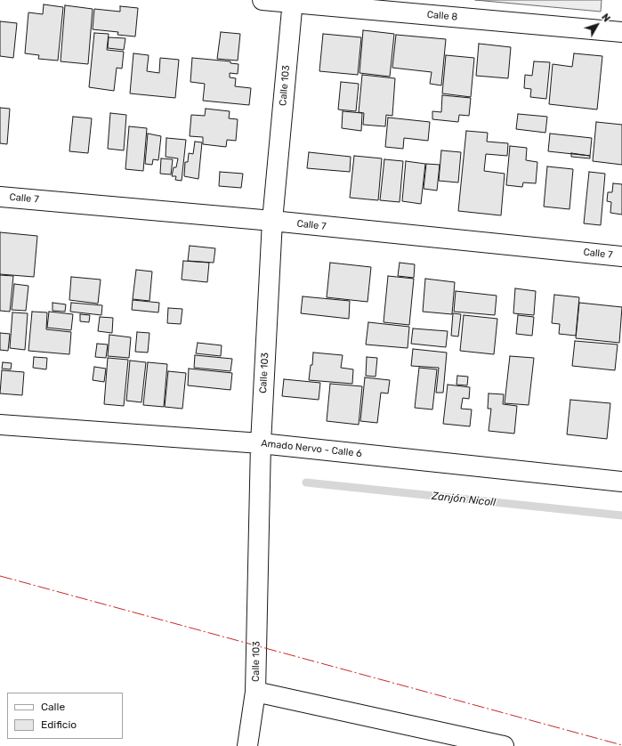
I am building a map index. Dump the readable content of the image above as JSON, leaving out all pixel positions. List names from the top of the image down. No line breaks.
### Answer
{"streets":{"street":["Calle 8","Calle 103","Calle 7","Amado Nervo - Calle 6"]},"crossings":[["Calle 8","Calle 103"],["Calle 103","Calle 7"],["Calle 103","Amado Nervo - Calle 6"]],"water":["Zanjón Nicoll"],"legend":["Calle","Edificio"],"north":"top right"}
